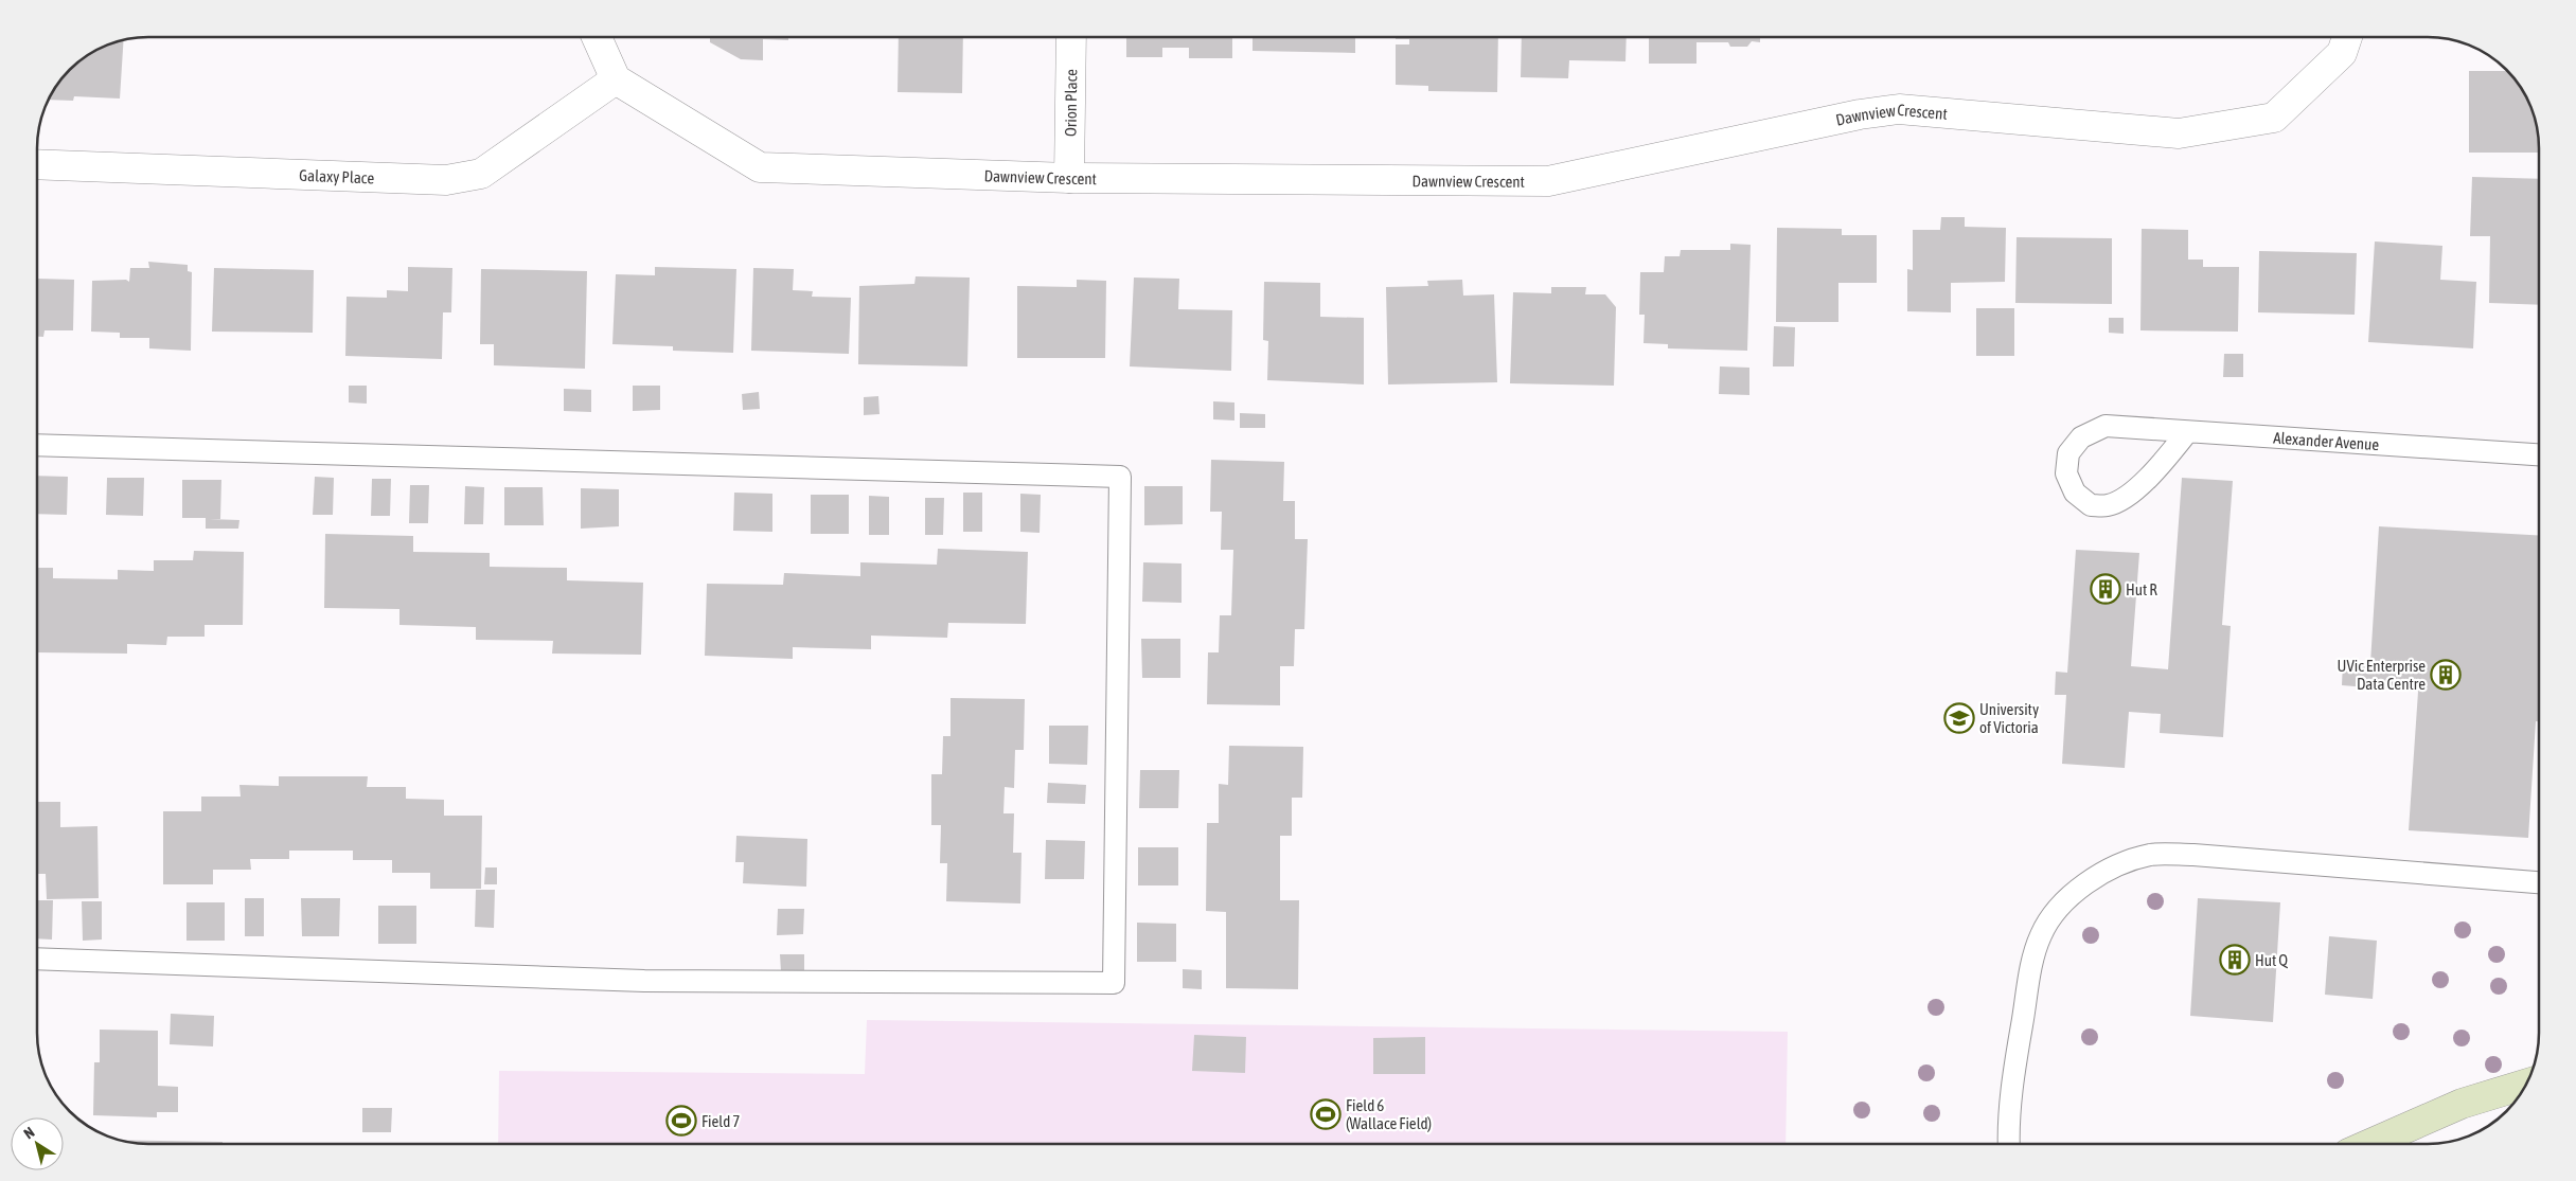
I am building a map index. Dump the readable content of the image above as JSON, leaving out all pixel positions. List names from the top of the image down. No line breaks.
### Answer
{"streets":{"street":["Orion Place","Dawnview Crescent","Galaxy Place"],"lane":["Alexander Avenue"]},"crossings":[["Orion Place","Dawnview Crescent"],["Dawnview Crescent","Galaxy Place"]],"places":{"building":["Hut R","UVic Enterprise Data Centre","Hut Q"],"school or university":["University of Victoria"],"sports":["Field 6 (Wallace Field)","Field 7"]},"north":"top left"}
